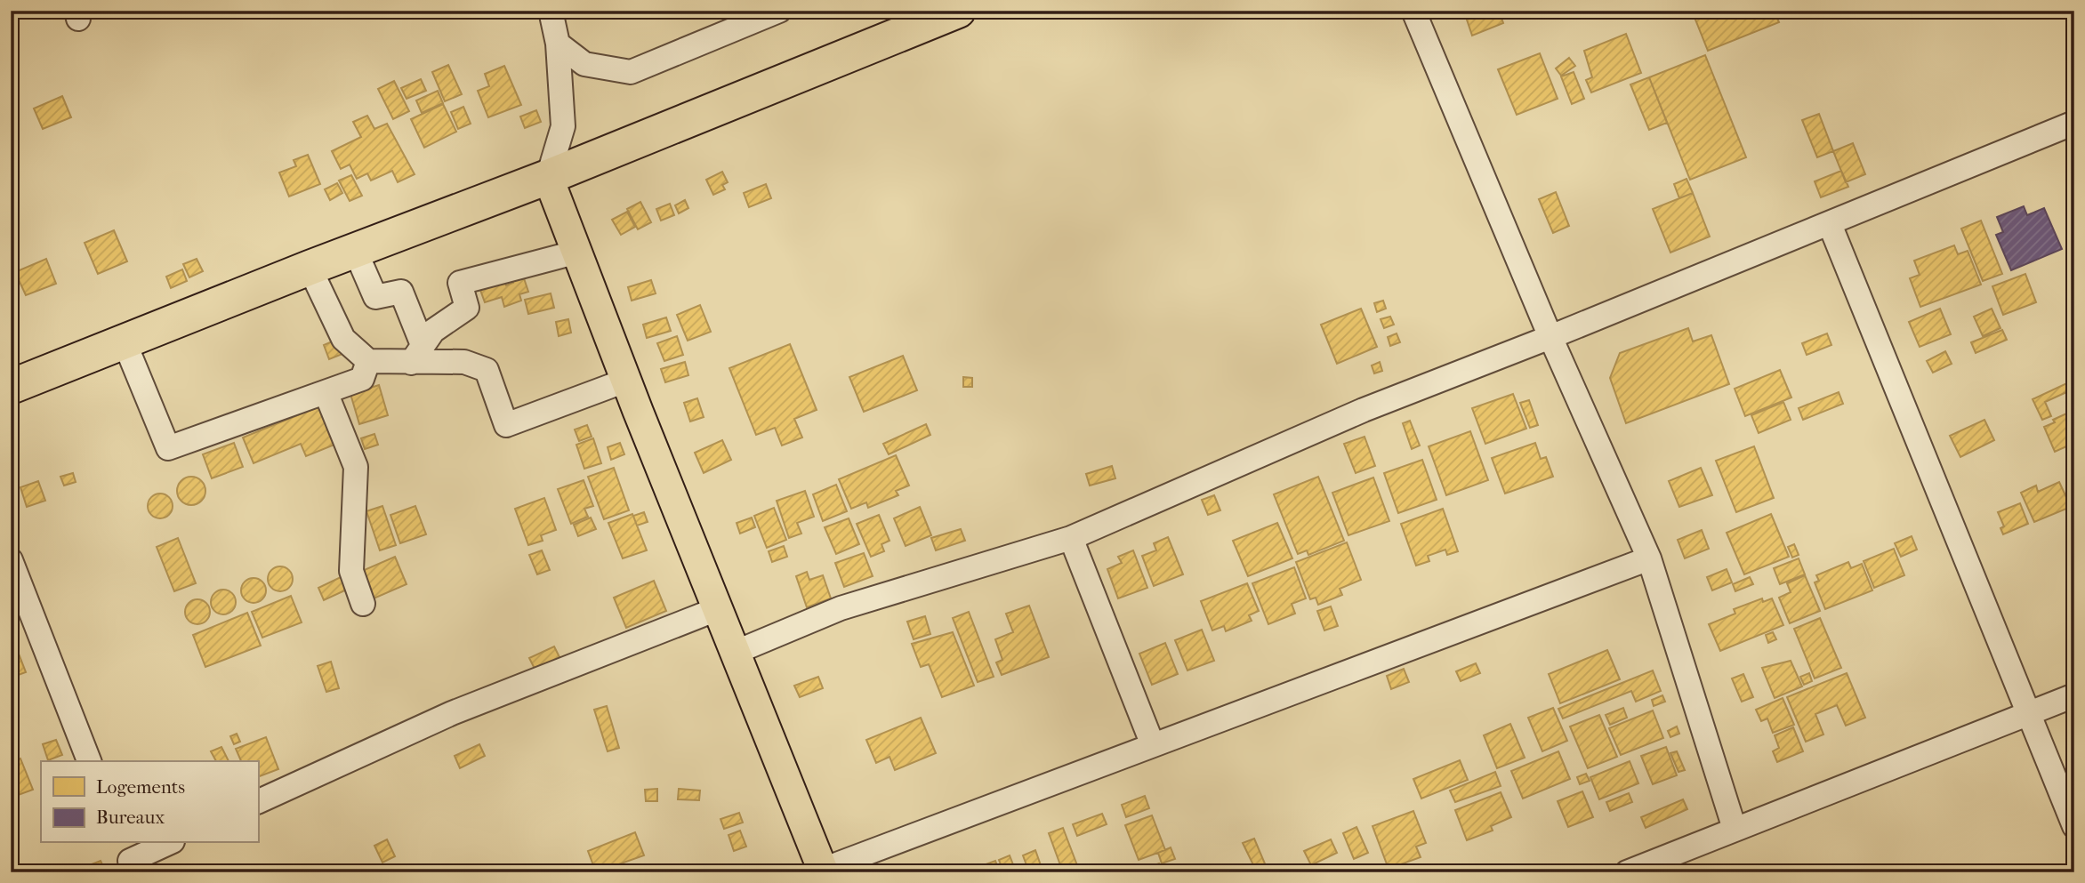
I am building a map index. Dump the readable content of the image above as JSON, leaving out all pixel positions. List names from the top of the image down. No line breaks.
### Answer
{"legend":["Logements","Bureaux"]}
